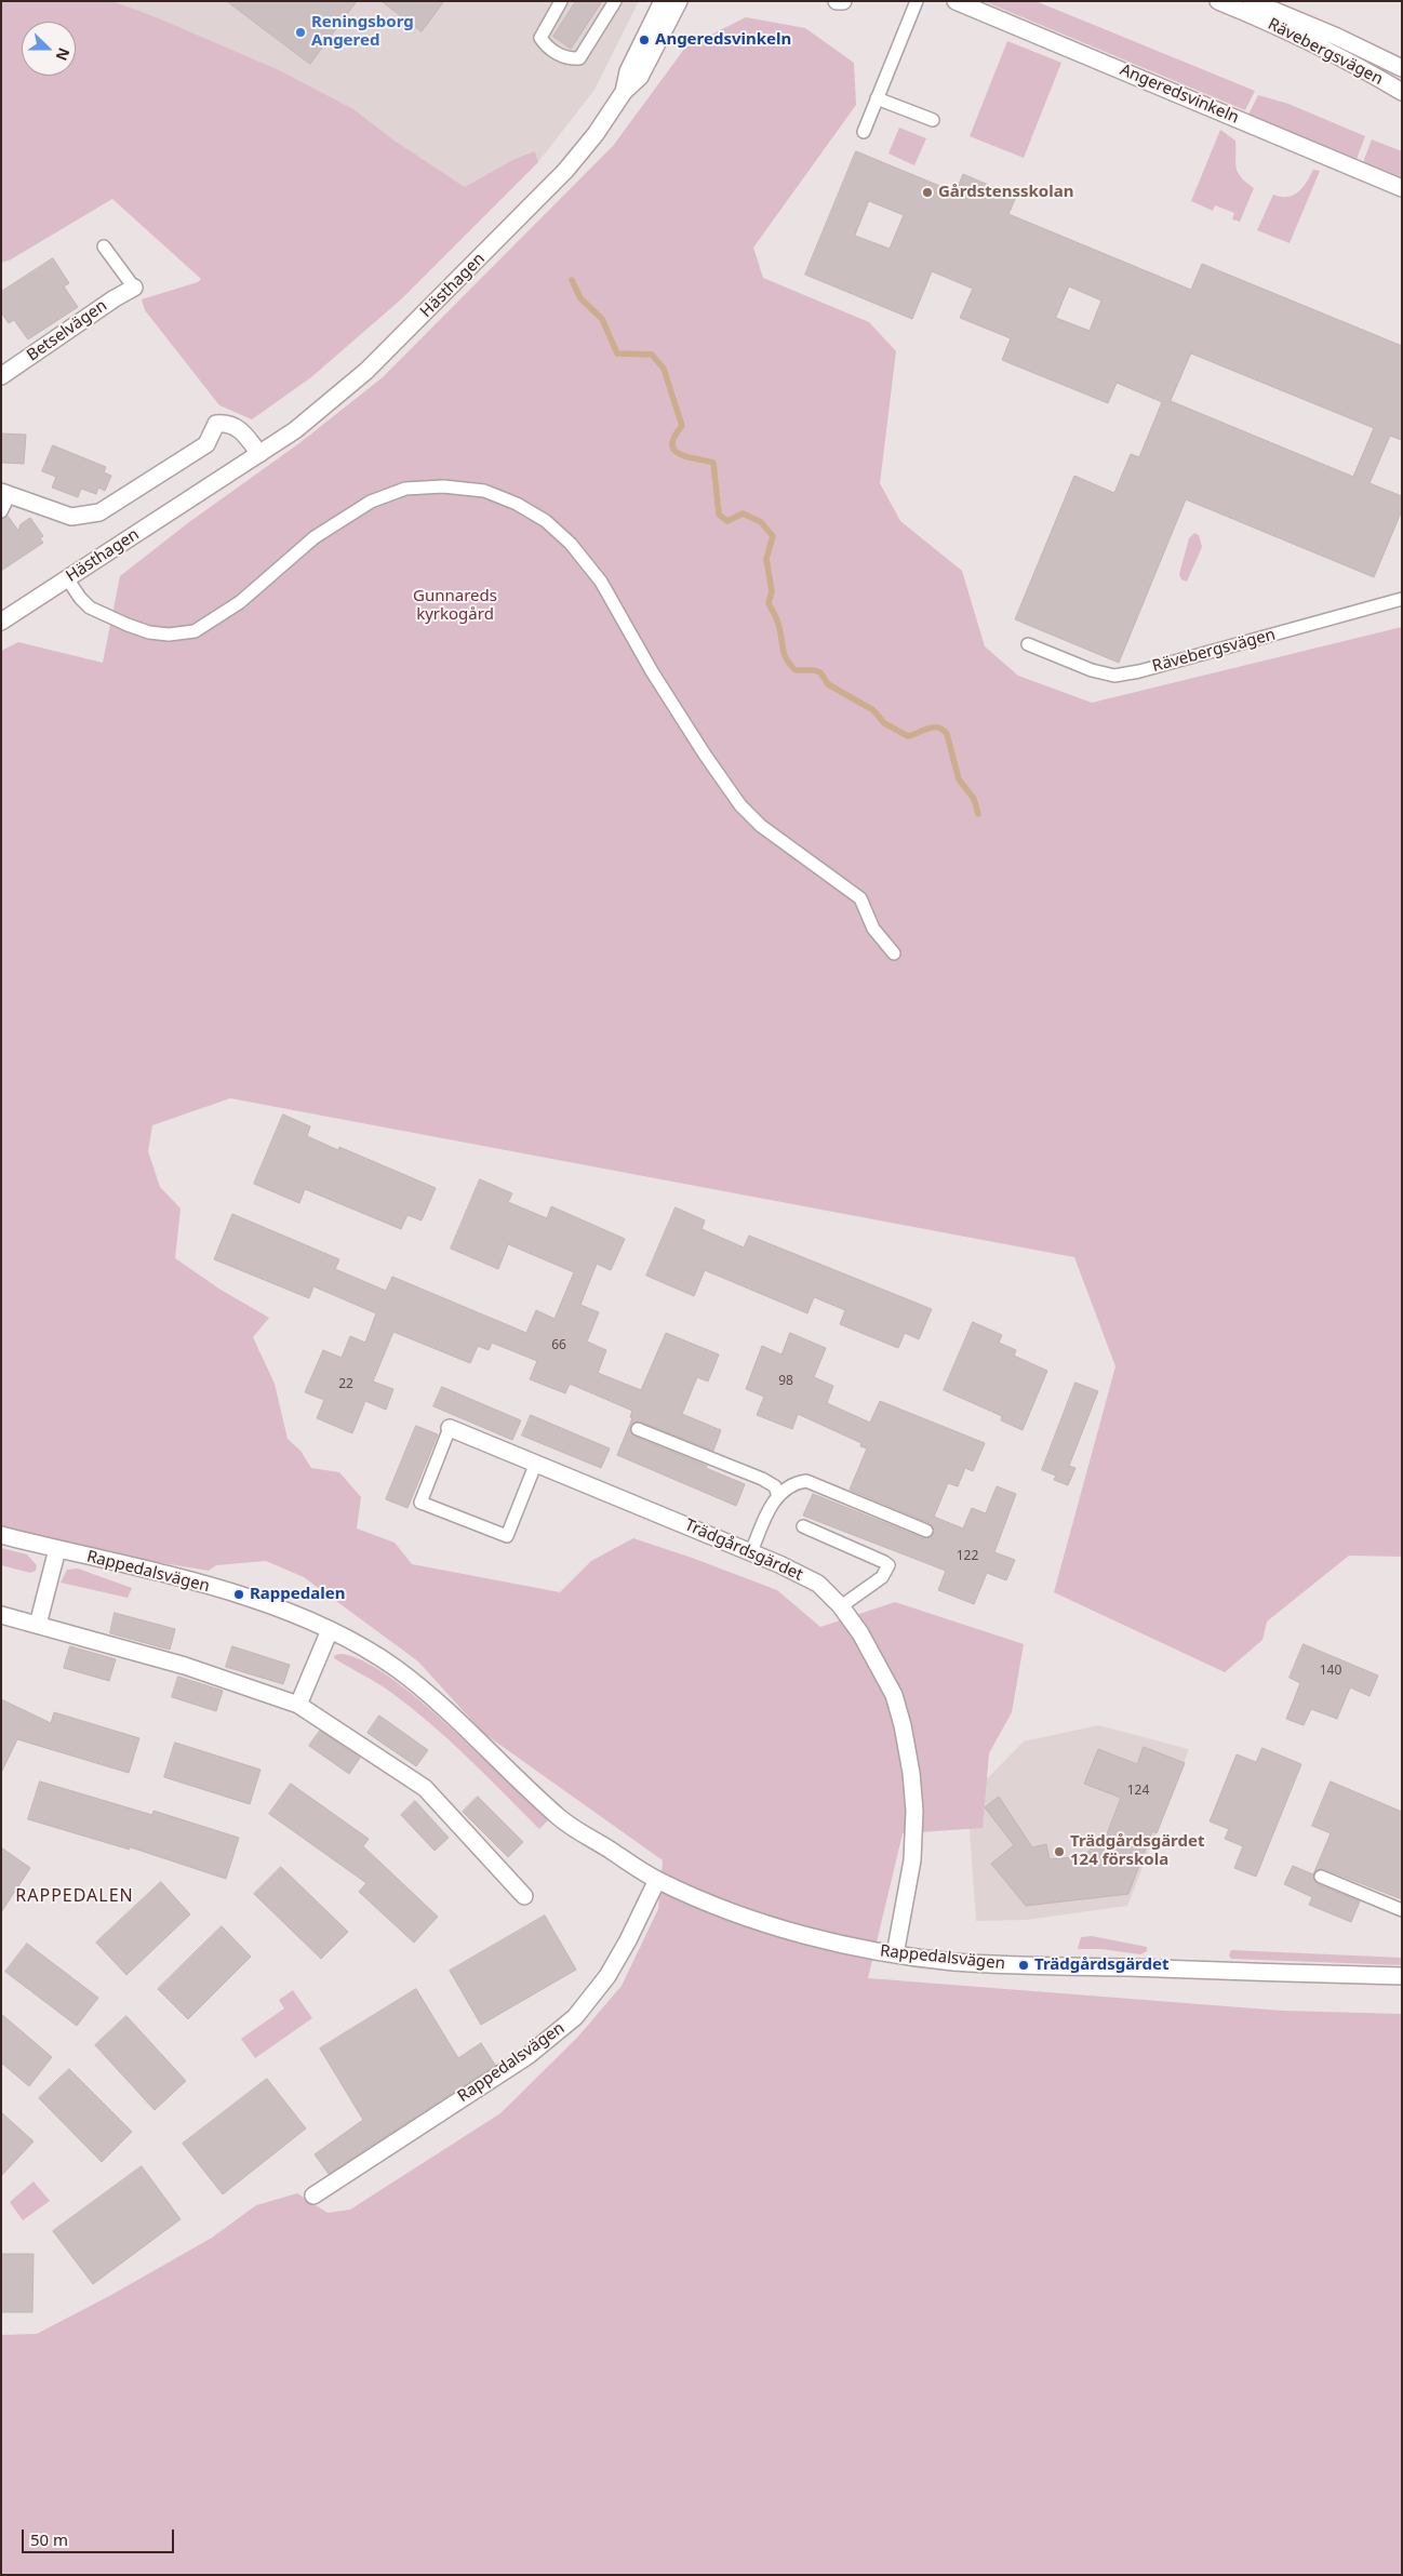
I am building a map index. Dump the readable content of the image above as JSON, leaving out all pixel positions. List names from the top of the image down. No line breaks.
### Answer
{"streets":{"street":["Rävebergsvägen","Angeredsvinkeln","Hästhagen","Betselvägen","Trädgårdsgärdet","Rappedalsvägen"]},"crossings":[["Trädgårdsgärdet","Rappedalsvägen"]],"districts":["RAPPEDALEN"],"parks":["Gunnareds kyrkogård"],"places":["Reningsborg Angered","Angeredsvinkeln","Gårdstensskolan","Rappedalen","Trädgårdsgärdet 124 förskola","Trädgårdsgärdet"],"house_numbers":["66","98","22","122","140","124"],"scale_bar":"50 m","north":"right"}
